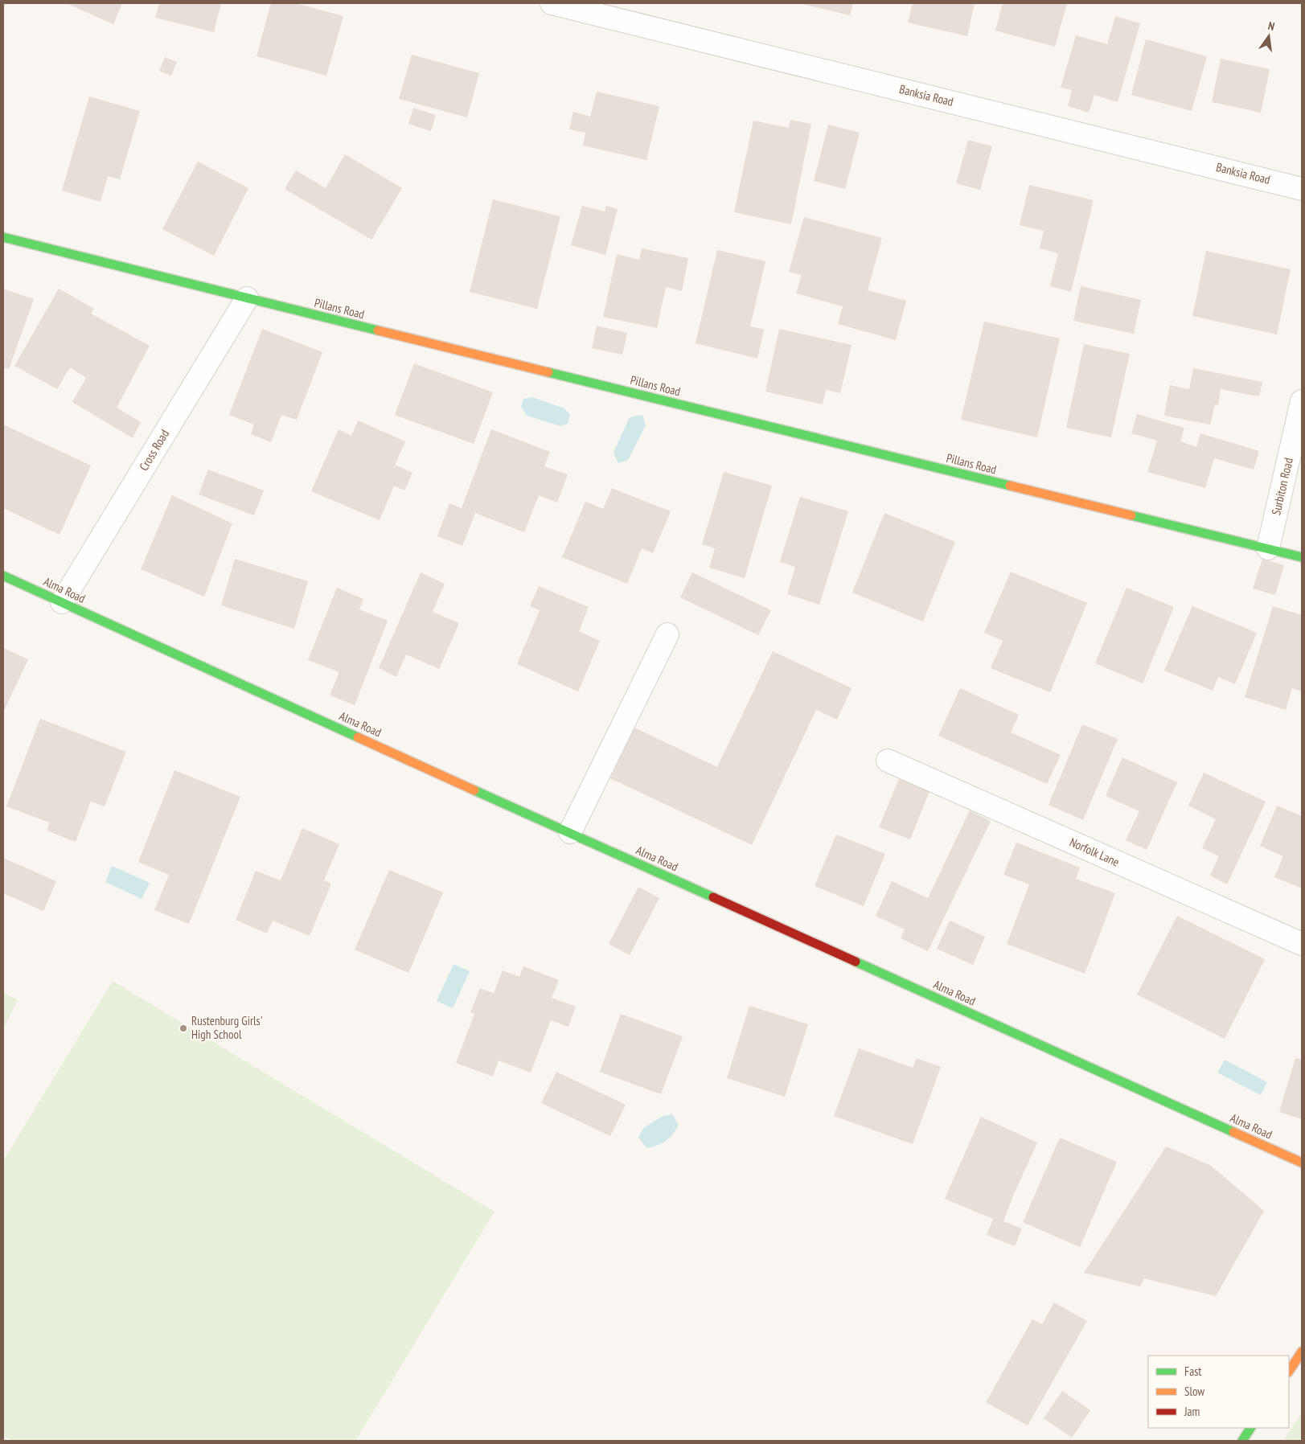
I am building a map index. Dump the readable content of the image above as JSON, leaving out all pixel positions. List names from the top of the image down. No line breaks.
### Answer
{"streets":{"street":["Banksia Road","Pillans Road","Cross Road","Surbiton Road","Alma Road","Norfolk Lane"]},"crossings":[["Pillans Road","Cross Road"],["Pillans Road","Surbiton Road"],["Cross Road","Alma Road"]],"places":["Rustenburg Girls' High School"],"legend":["Fast","Slow","Jam"],"north":"top"}
